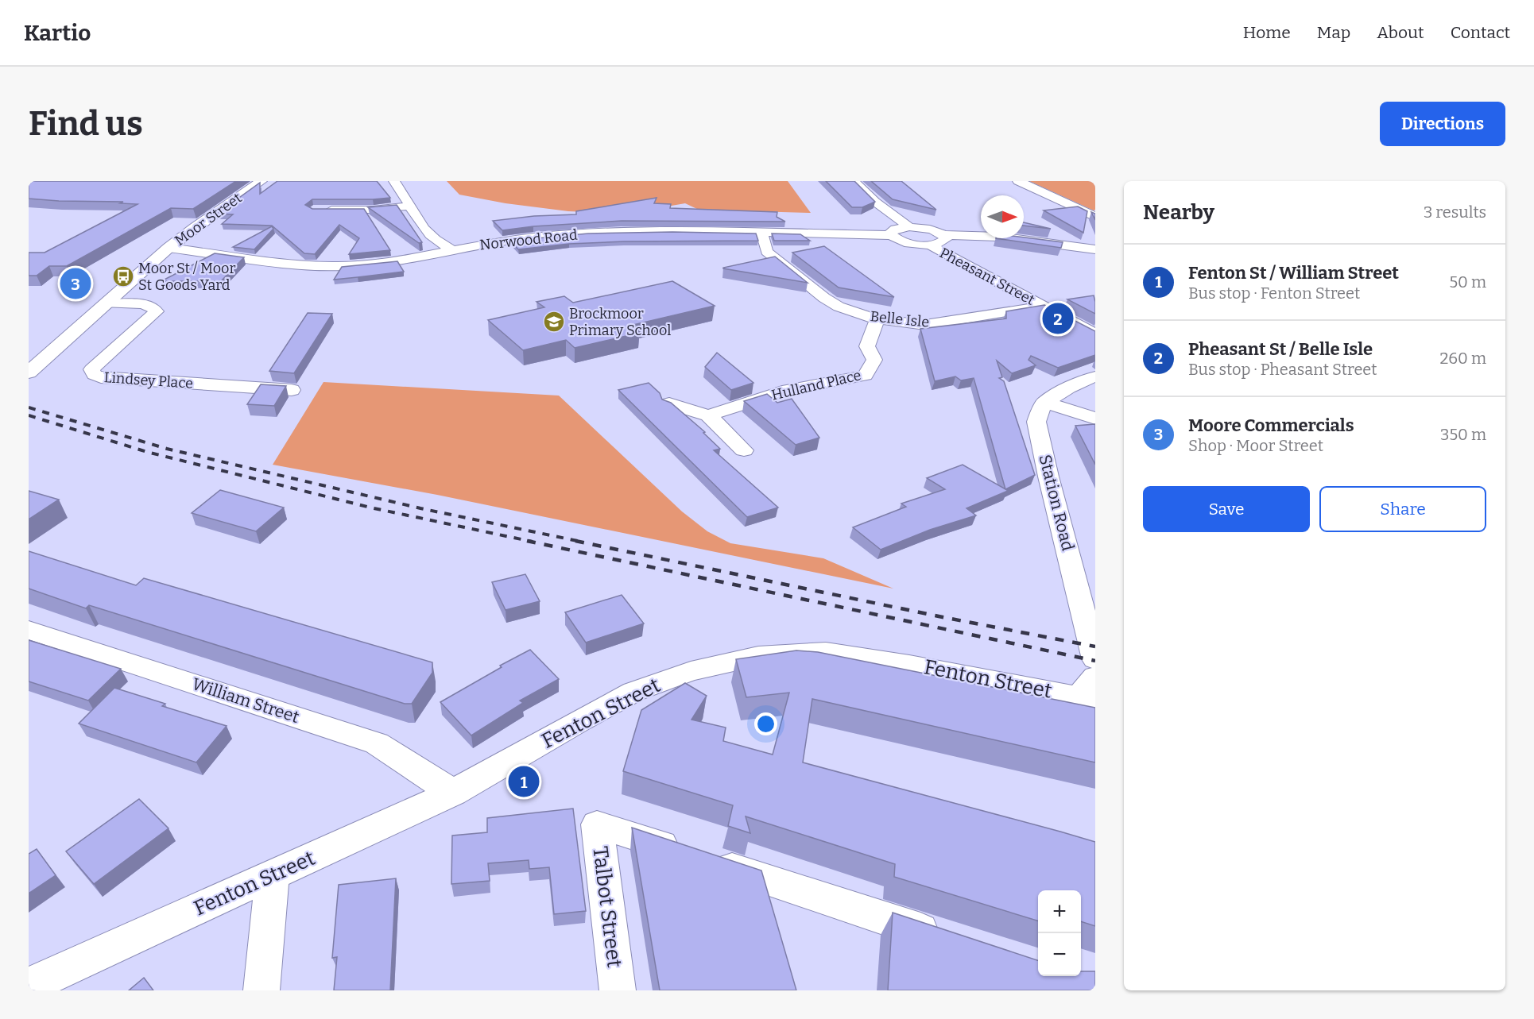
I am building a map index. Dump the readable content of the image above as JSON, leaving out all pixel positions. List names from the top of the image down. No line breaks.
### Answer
{"streets":{"street":["Moor Street","Norwood Road","Pheasant Street","Belle Isle","Lindsey Place","Hulland Place","Station Road","Fenton Street","William Street","Talbot Street"]},"crossings":[["Moor Street","Norwood Road"],["Moor Street","Lindsey Place"],["Norwood Road","Belle Isle"],["Pheasant Street","Belle Isle"],["Belle Isle","Hulland Place"],["Fenton Street","William Street"]],"places":{"bus stop":["Moor St / Moor St Goods Yard"],"school or university":["Brockmoor Primary School"]},"north":"right","page":{"header":"Kartio","nav":["Home","Map","About","Contact"],"buttons":["Directions",["Save","Share"]],"title":"Find us","heading":["Nearby","3 results"],"list":[{"mark":"1","name":"Fenton St / William Street","note":"Bus stop · Fenton Street","value":"50 m"},{"mark":"2","name":"Pheasant St / Belle Isle","note":"Bus stop · Pheasant Street","value":"260 m"},{"mark":"3","name":"Moore Commercials","note":"Shop · Moor Street","value":"350 m"}],"pins":["3","2","1"],"map_buttons":["+","−"]}}
